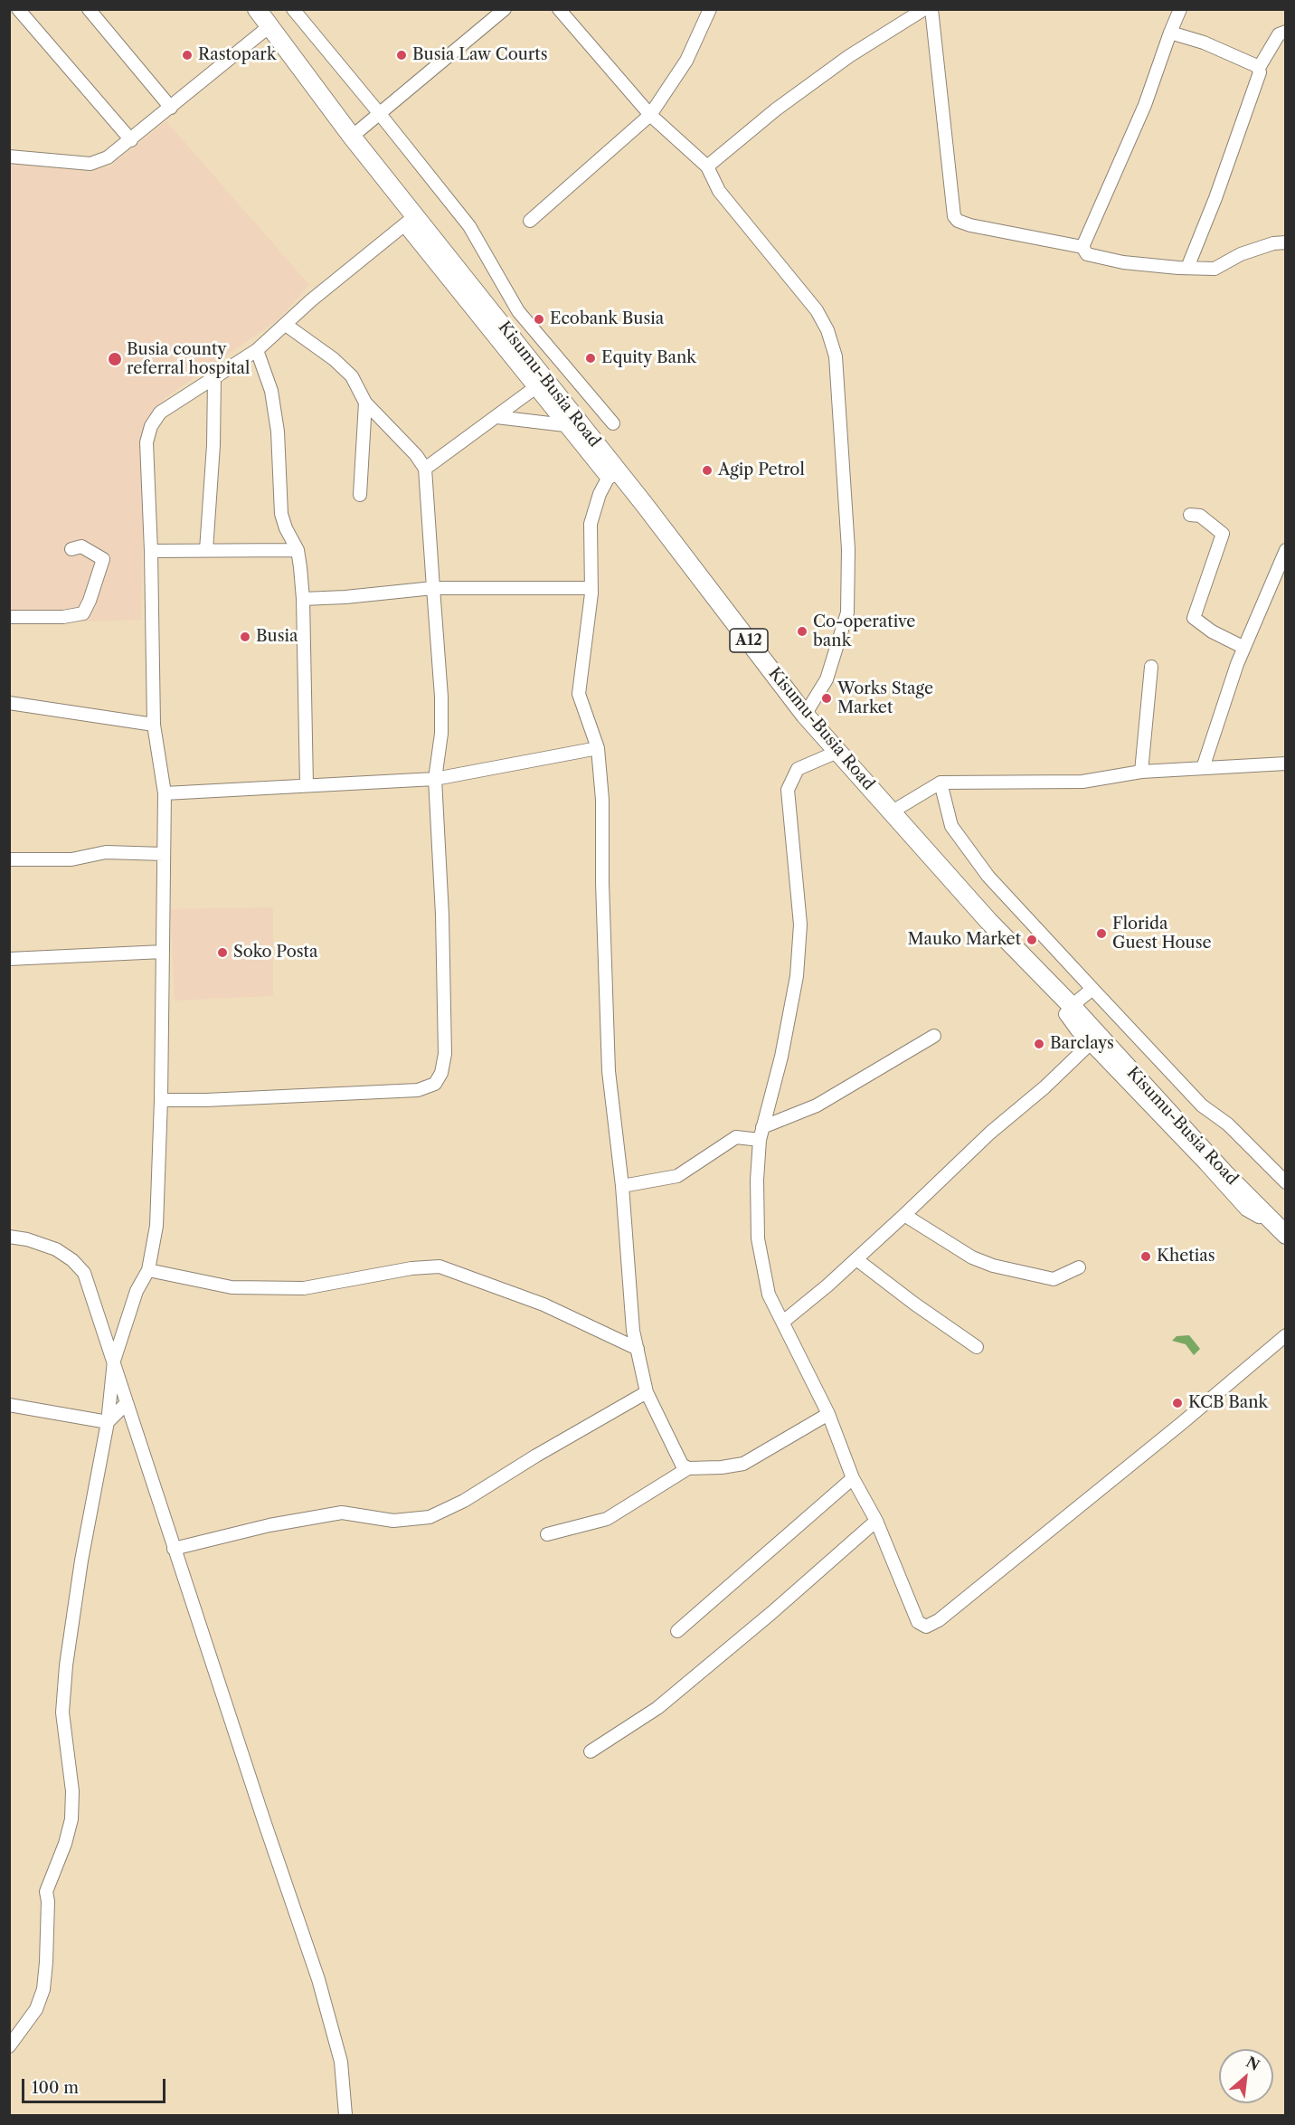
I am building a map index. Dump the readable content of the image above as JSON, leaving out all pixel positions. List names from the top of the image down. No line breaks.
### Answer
{"streets":{"highway":["Kisumu-Busia Road","A12"]},"places":["Rastopark","Busia Law Courts","Ecobank Busia","Equity Bank","Busia county referral hospital","Agip Petrol","Co-operative bank","Busia","Works Stage Market","Florida Guest House","Mauko Market","Soko Posta","Barclays","Khetias","KCB Bank"],"scale_bar":"100 m","north":"top right"}
